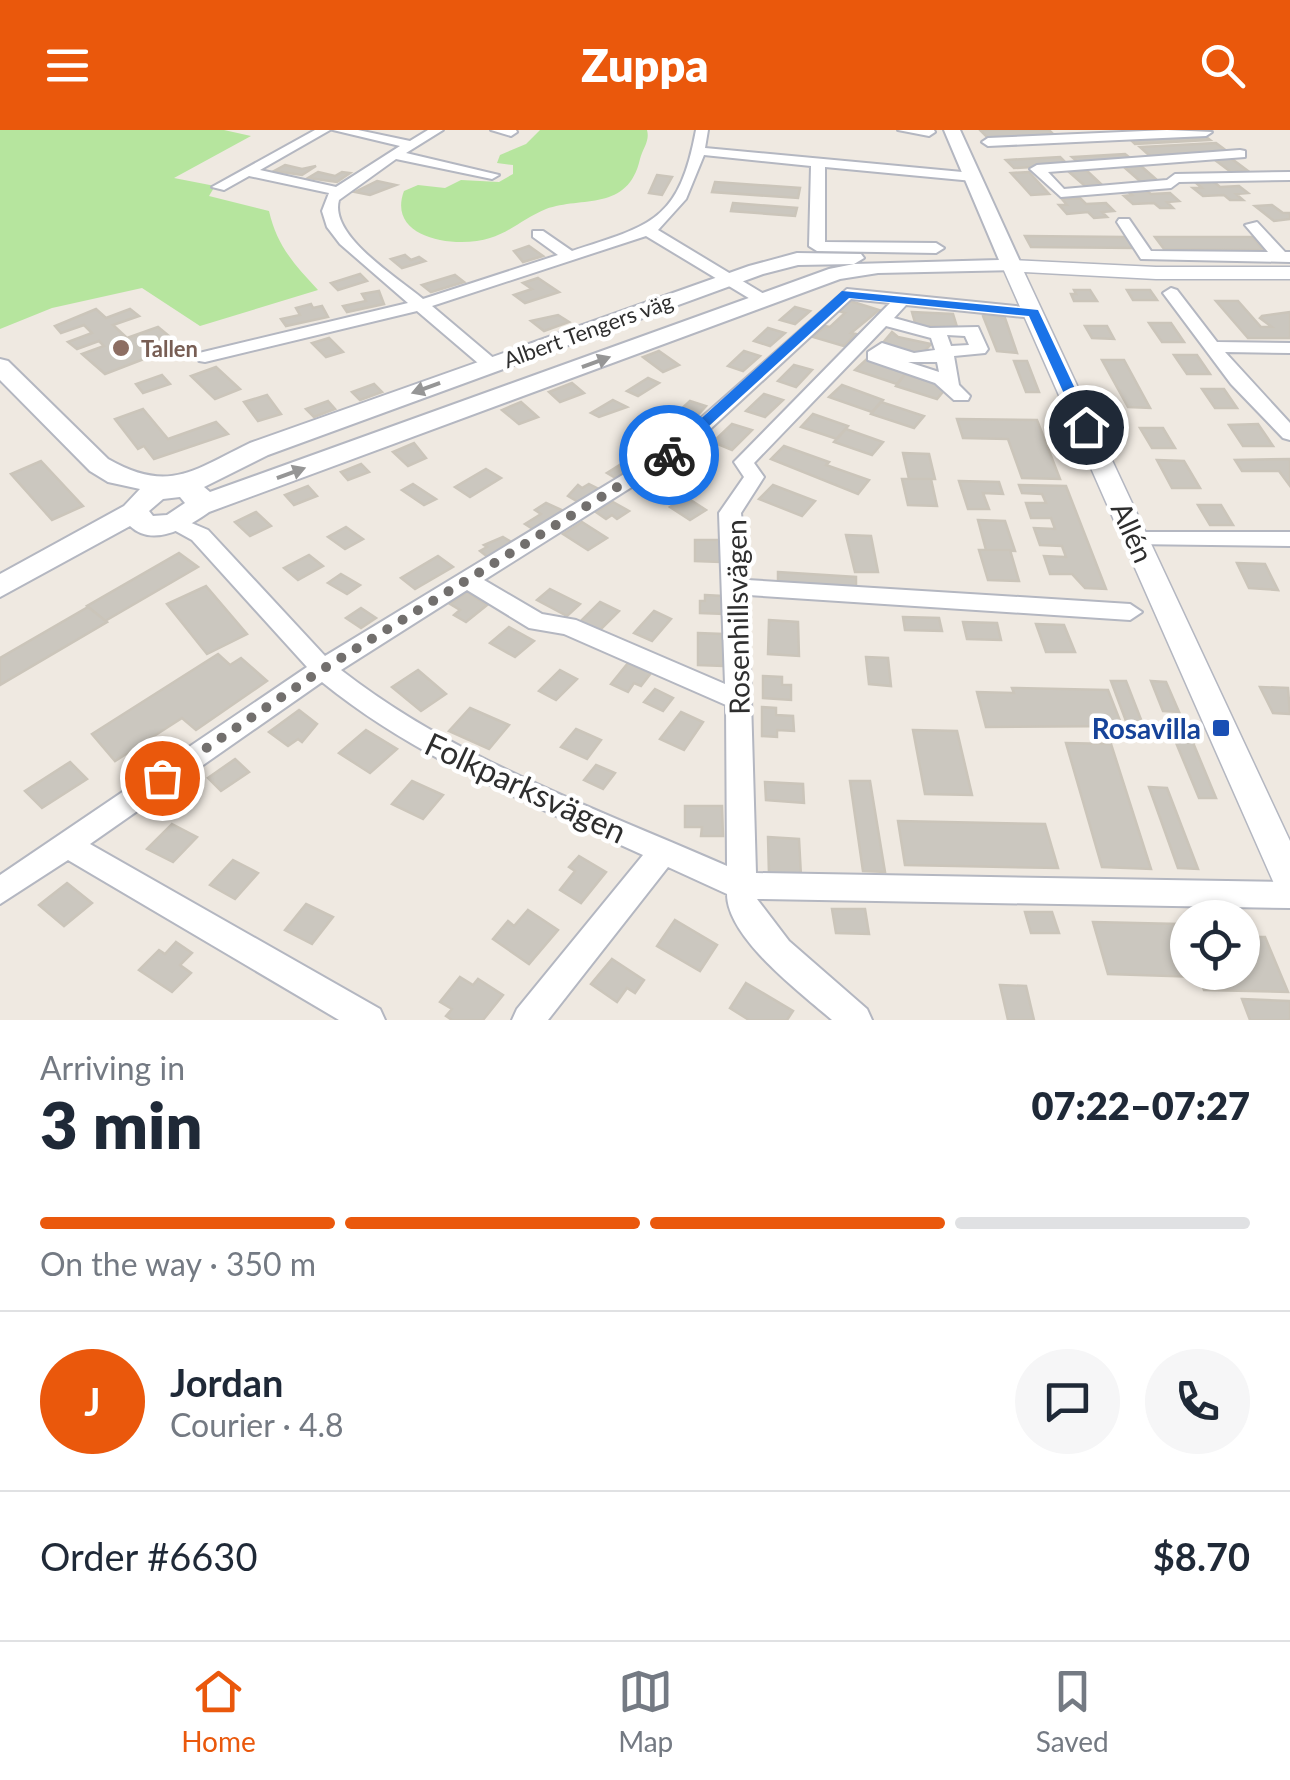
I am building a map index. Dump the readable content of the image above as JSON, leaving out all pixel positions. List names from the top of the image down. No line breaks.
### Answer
{"streets":{"main road":["Albert Tengers väg","Allén","Folkparksvägen"],"street":["Rosenhillsvägen"]},"crossings":[["Albert Tengers väg","Allén"],["Albert Tengers väg","Folkparksvägen"],["Rosenhillsvägen","Folkparksvägen"]],"places":{"other":["Tallen"],"transit":["Rosavilla"]},"page":{"header":"Zuppa","heading":["3 min","Arriving in","07:22–07:27"],"panel":["Jordan","Courier · 4.8","Order #6630","$8.70"],"bar":"On the way · 350 m","round":"J","tabs":["Home","Map","Saved"]}}
